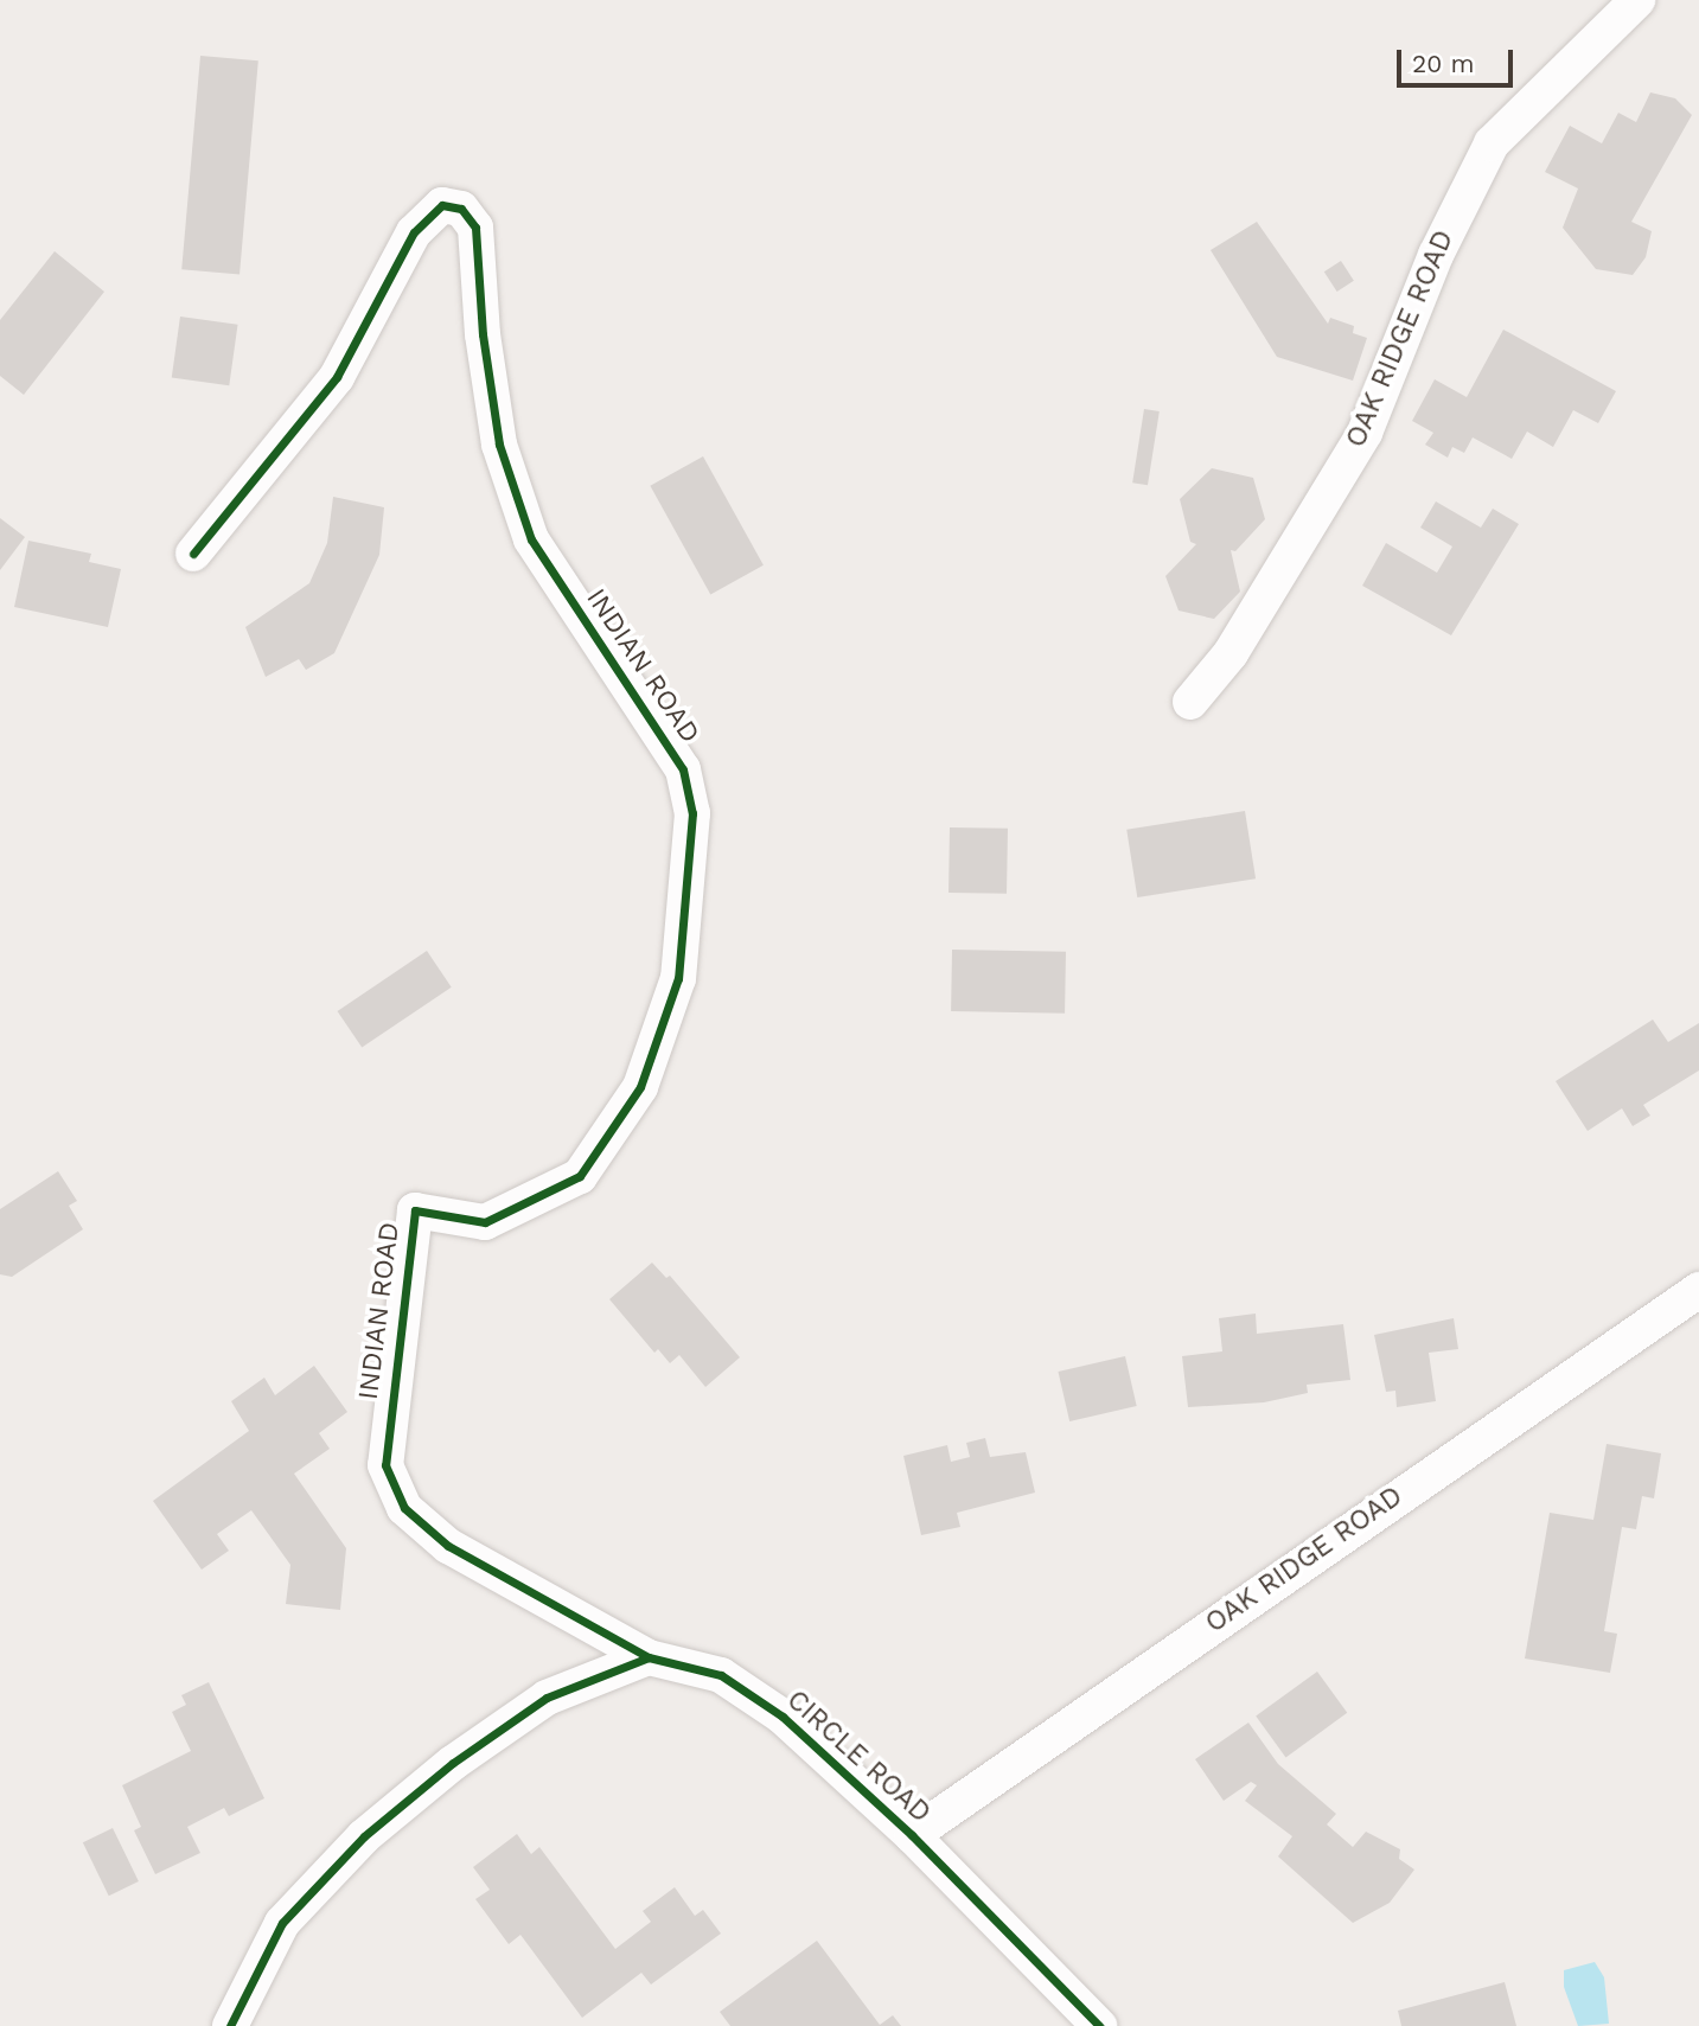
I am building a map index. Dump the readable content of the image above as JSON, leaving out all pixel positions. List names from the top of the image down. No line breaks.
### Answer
{"streets":{"street":["OAK RIDGE ROAD","INDIAN ROAD","CIRCLE ROAD"]},"crossings":[["OAK RIDGE ROAD","CIRCLE ROAD"],["INDIAN ROAD","CIRCLE ROAD"]],"scale_bar":"20 m"}
